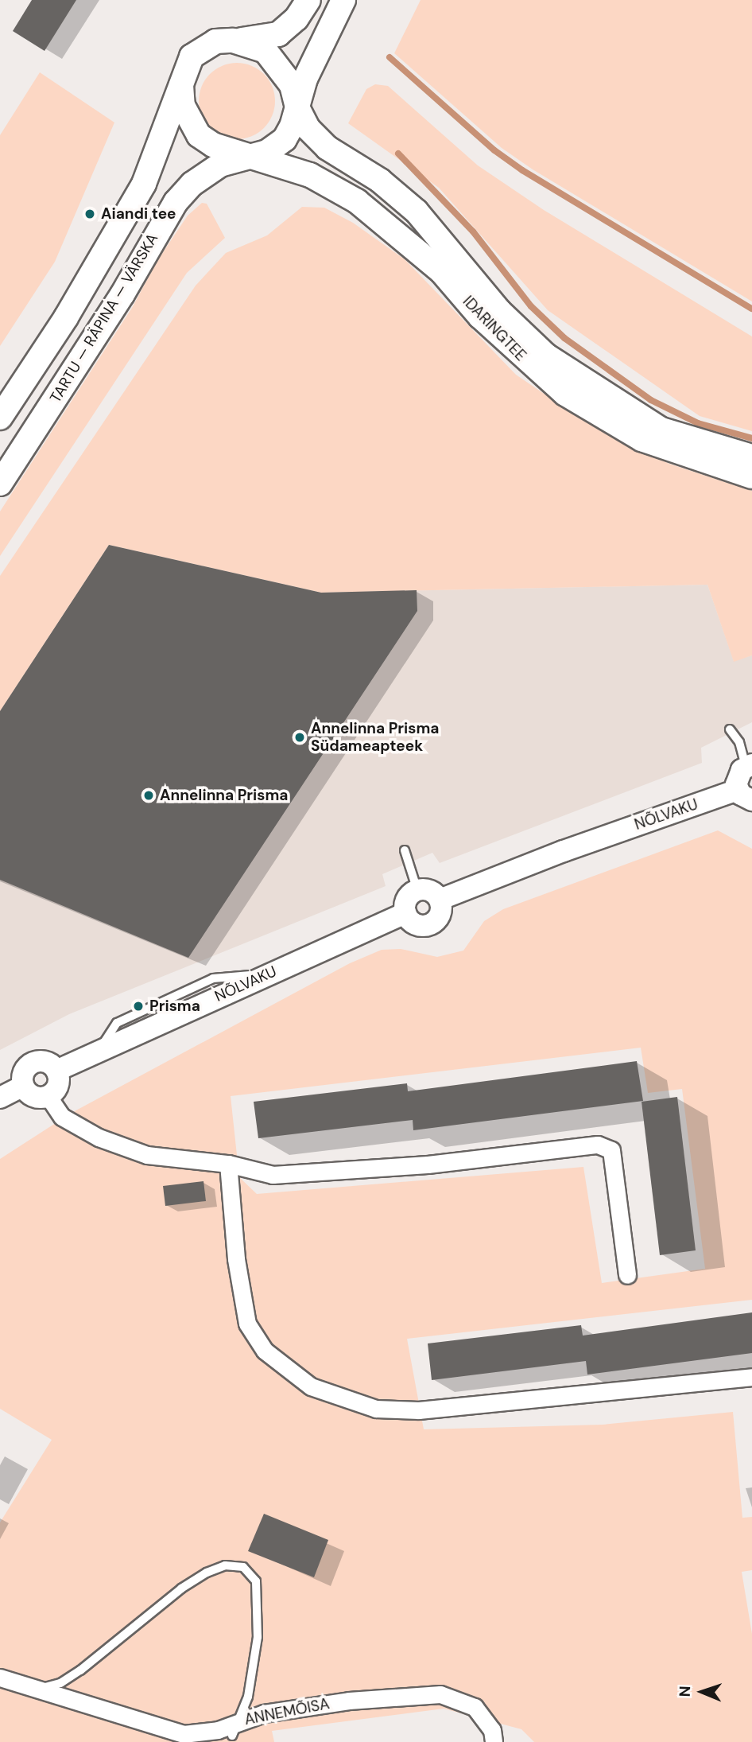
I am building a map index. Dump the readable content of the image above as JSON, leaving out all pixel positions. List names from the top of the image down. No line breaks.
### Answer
{"streets":{"main road":["TARTU — RÄPINA — VÄRSKA","IDARINGTEE"],"street":["NÕLVAKU","ANNEMÕISA"]},"crossings":[["TARTU — RÄPINA — VÄRSKA","IDARINGTEE"]],"places":["Aiandi tee","Annelinna Prisma Südameapteek","Annelinna Prisma","Prisma"],"north":"left"}
